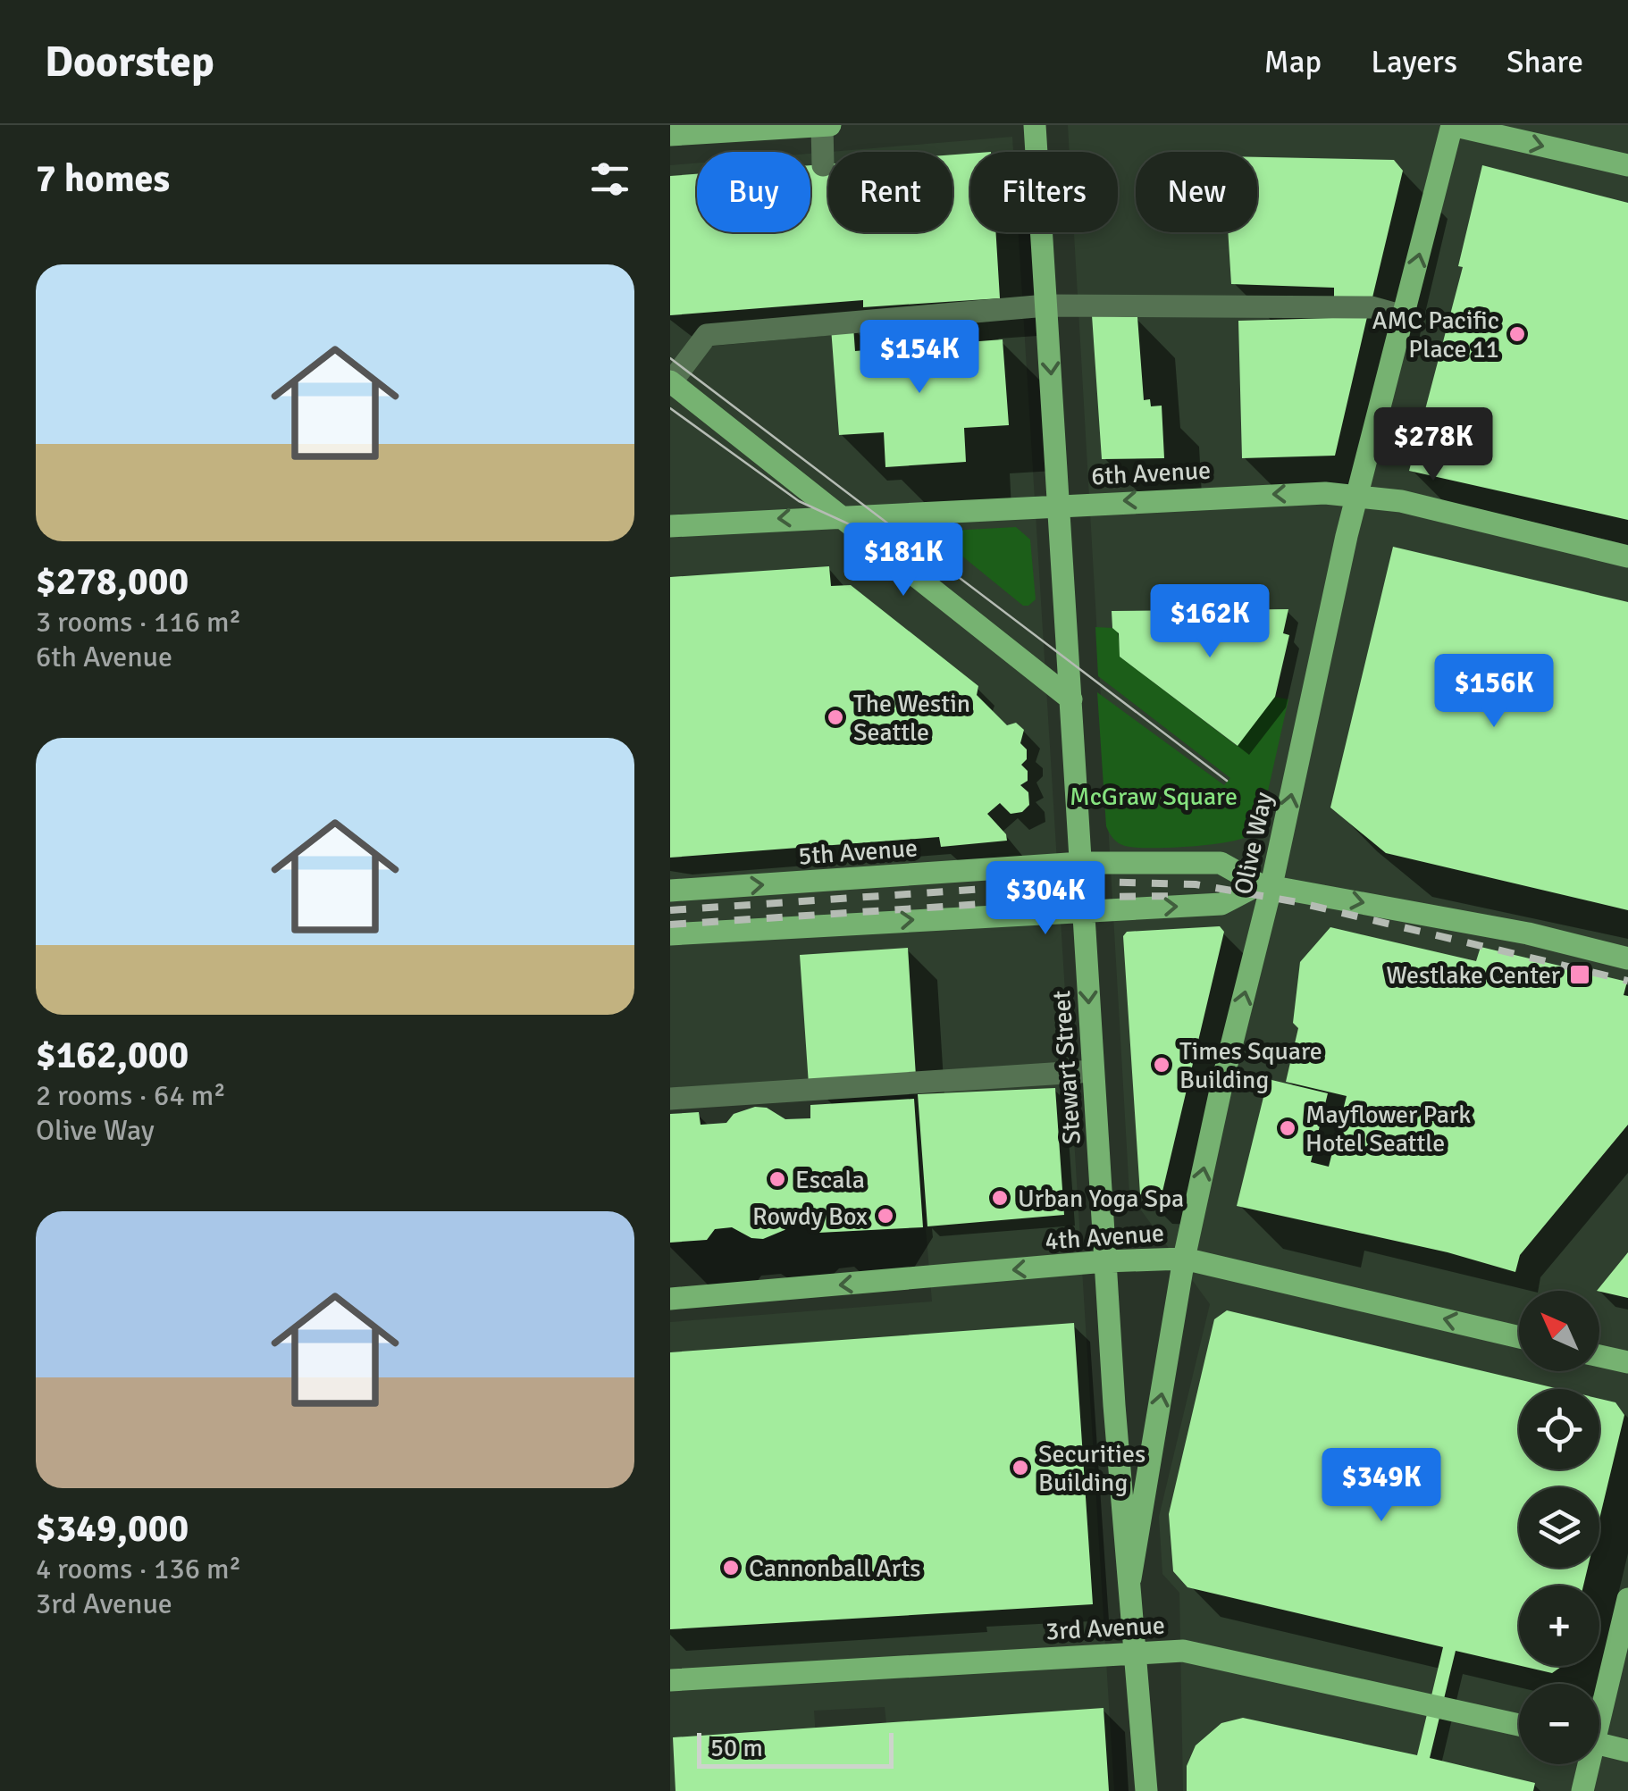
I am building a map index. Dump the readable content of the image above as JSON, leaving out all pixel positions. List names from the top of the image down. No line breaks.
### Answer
{"streets":{"main road":["6th Avenue","Olive Way","5th Avenue","Stewart Street","4th Avenue","3rd Avenue"]},"crossings":[["6th Avenue","Olive Way"],["6th Avenue","Stewart Street"],["Olive Way","5th Avenue"],["Olive Way","Stewart Street"],["Olive Way","4th Avenue"],["5th Avenue","Stewart Street"],["Stewart Street","4th Avenue"],["Stewart Street","3rd Avenue"]],"one_way":["6th Avenue","Olive Way","4th Avenue"],"parks":["McGraw Square"],"places":{"other":["AMC Pacific Place 11","The Westin Seattle","Times Square Building","Mayflower Park Hotel Seattle","Escala","Urban Yoga Spa","Rowdy Box","Securities Building","Cannonball Arts"],"transit":["Westlake Center"]},"scale_bar":"50 m","north":"top left","page":{"header":"Doorstep","nav":["Map","Layers","Share"],"heading":"7 homes","chip":["Buy","Rent","Filters","New"],"list":[{"name":"$278,000","note":"3 rooms · 116 m² · 6th Avenue"},{"name":"$162,000","note":"2 rooms · 64 m² · Olive Way"},{"name":"$349,000","note":"4 rooms · 136 m² · 3rd Avenue"}],"price":["$154K","$278K","$181K","$162K","$156K","$304K","$349K"],"map_buttons":["+","−"],"scale":"50 m"}}
